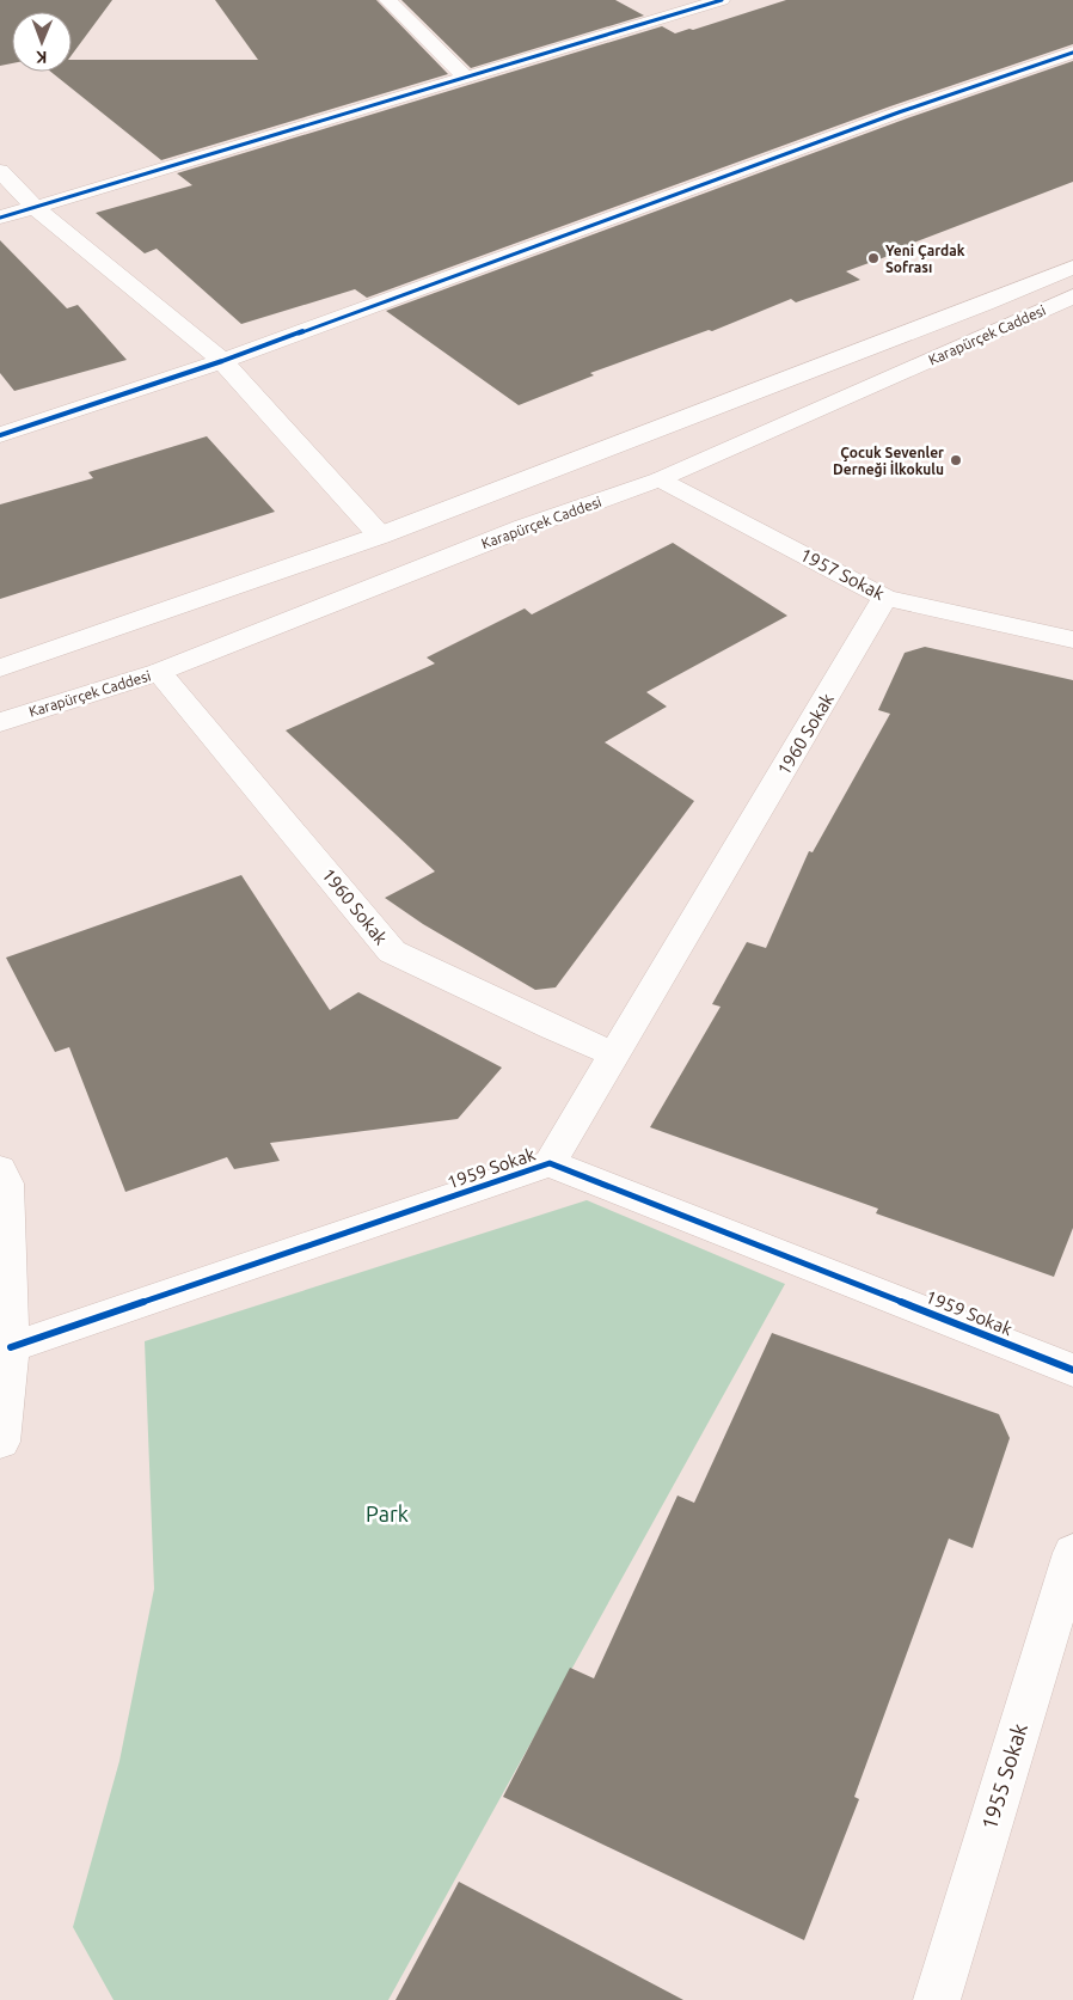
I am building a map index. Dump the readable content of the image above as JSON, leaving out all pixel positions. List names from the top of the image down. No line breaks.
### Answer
{"streets":{"street":["Karapürçek Caddesi","1957 Sokak","1960 Sokak","1959 Sokak","1955 Sokak"]},"crossings":[["Karapürçek Caddesi","1957 Sokak"],["Karapürçek Caddesi","1960 Sokak"],["1957 Sokak","1960 Sokak"],["1960 Sokak","1959 Sokak"]],"parks":["Park"],"places":["Yeni Çardak Sofrası","Çocuk Sevenler Derneği İlkokulu"],"north":"bottom"}
